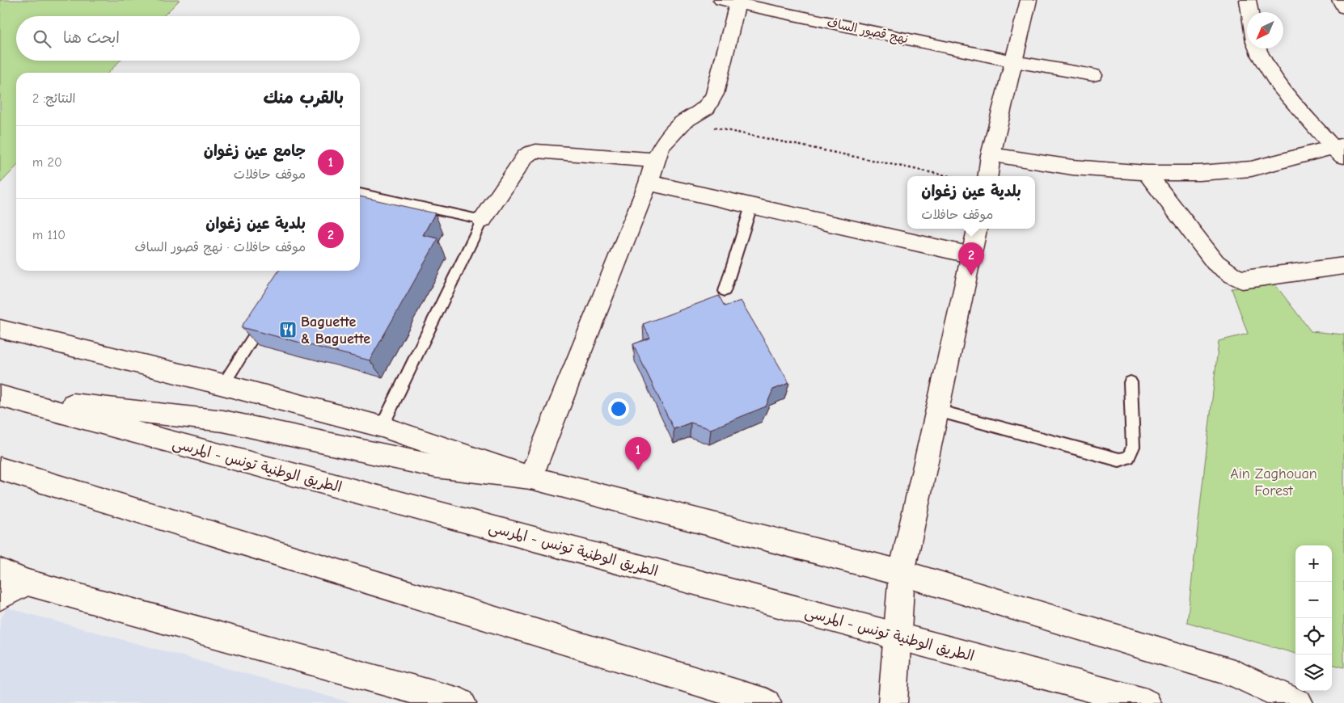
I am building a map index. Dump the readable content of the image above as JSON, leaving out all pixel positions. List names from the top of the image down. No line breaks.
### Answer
{"streets":{"main road":["نهج قصور الساف","الطريق الوطنية تونس - المرسى"]},"parks":["Ain Zaghouan Forest"],"places":{"restaurant":["Baguette & Baguette"]},"north":"bottom left","page":{"search":"ابحث هنا","heading":["بالقرب منك","النتائج: 2"],"list":[{"mark":"1","name":"جامع عين زغوان","note":"موقف حافلات","value":"20 m"},{"mark":"2","name":"بلدية عين زغوان","note":"موقف حافلات · نهج قصور الساف","value":"110 m"}],"popup":["بلدية عين زغوان","موقف حافلات"],"pins":["2","1"],"map_buttons":["+","−"]}}
